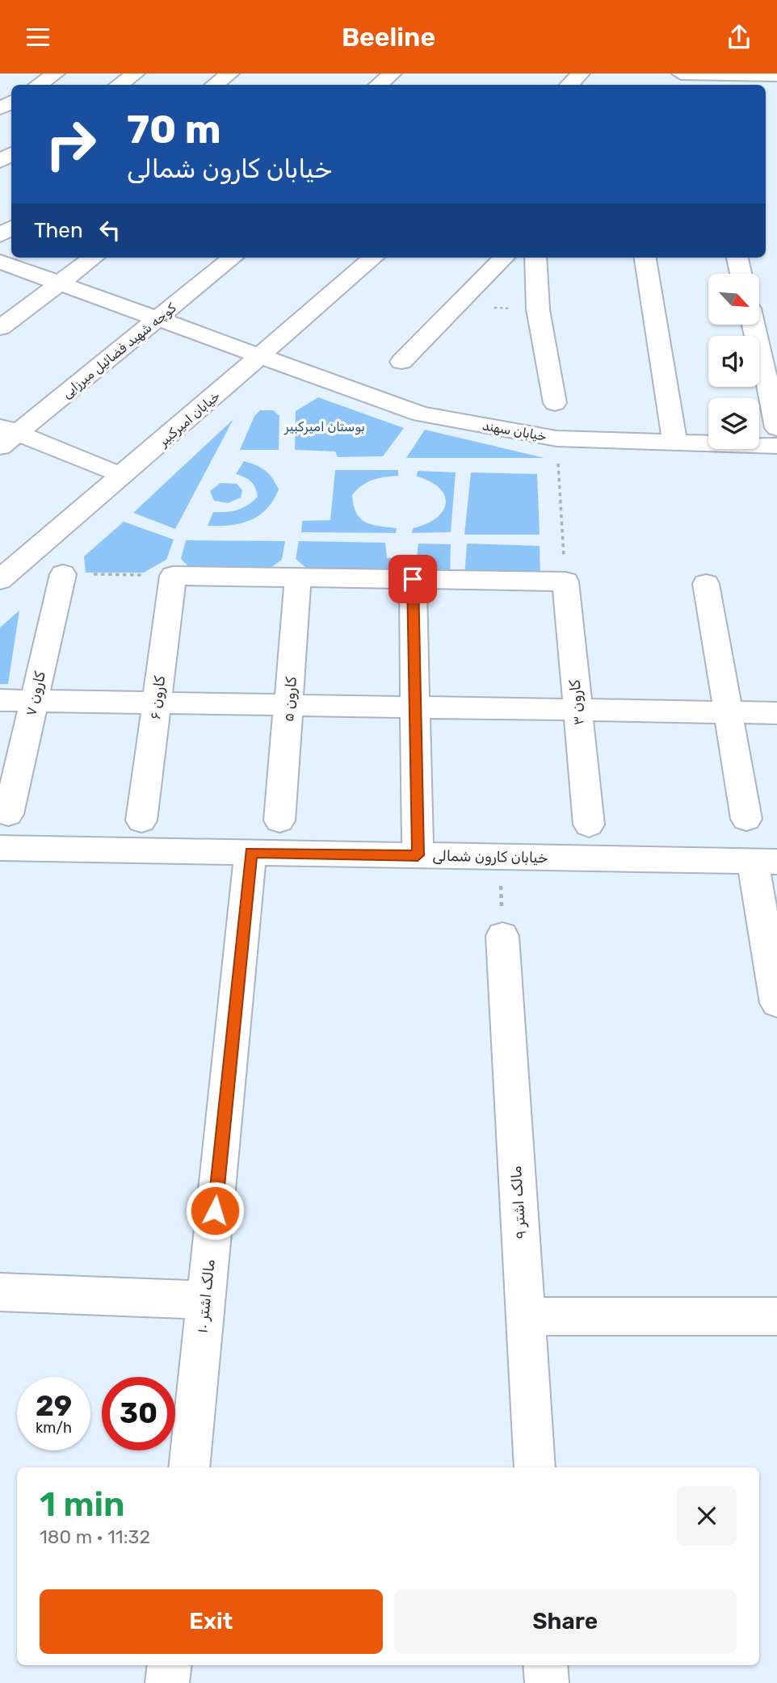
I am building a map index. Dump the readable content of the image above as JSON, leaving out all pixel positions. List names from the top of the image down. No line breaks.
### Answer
{"streets":{"street":["کوچه شهید فضائیل میرزایی","خیابان امیرکبیر","خیابان سهند","کارون ۷","کارون ۶","کارون ۵","کارون ۳","خیابان کارون شمالی","مالک اشتر ۹","مالک اشتر ۱۰"]},"crossings":[["کوچه شهید فضائیل میرزایی","خیابان سهند"],["خیابان امیرکبیر","خیابان سهند"],["خیابان کارون شمالی","مالک اشتر ۱۰"]],"parks":["بوستان امیرکبیر"],"north":"bottom right","page":{"header":"Beeline","turn":["70 m","خیابان کارون شمالی"],"then":"Then","speed":"29 km/h","limit":"30","heading":["1 min","180 m · 11:32"],"buttons":["Exit","Share"]}}
